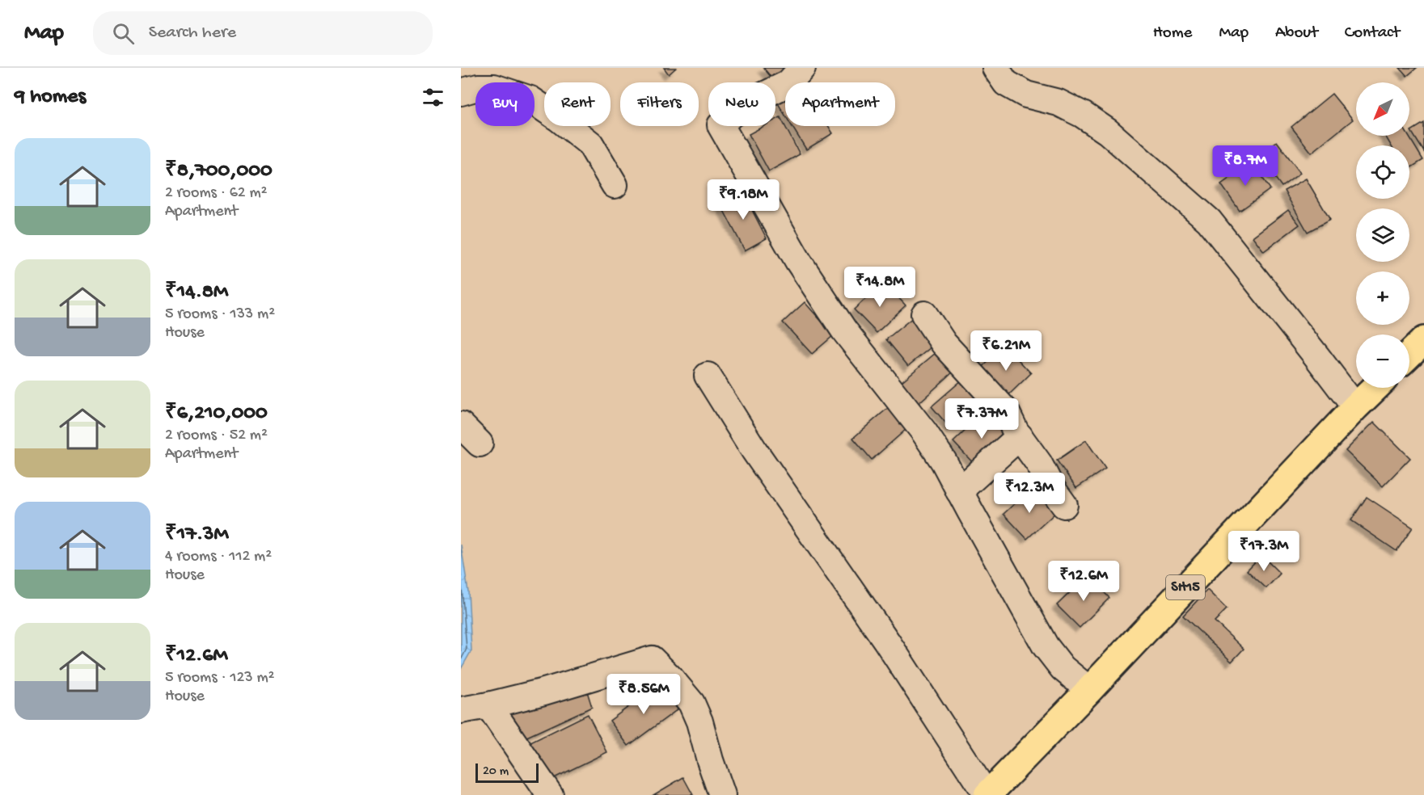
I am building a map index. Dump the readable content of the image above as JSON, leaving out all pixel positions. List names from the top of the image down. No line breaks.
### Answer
{"streets":{"main road":["SH15"]},"scale_bar":"20 m","north":"bottom left","page":{"header":"Map","search":"Search here","nav":["Home","Map","About","Contact"],"heading":"9 homes","map_buttons":["+","−"],"chip":["Buy","Rent","Filters","New","Apartment"],"list":[{"name":"₹8,700,000","note":"2 rooms · 62 m² · Apartment"},{"name":"₹14.8M","note":"5 rooms · 133 m² · House"},{"name":"₹6,210,000","note":"2 rooms · 52 m² · Apartment"},{"name":"₹17.3M","note":"4 rooms · 112 m² · House"},{"name":"₹12.6M","note":"5 rooms · 123 m² · House"}],"price":["₹8.7M","₹9.18M","₹14.8M","₹6.21M","₹7.37M","₹12.3M","₹17.3M","₹12.6M","₹8.56M"],"scale":"20 m"}}
